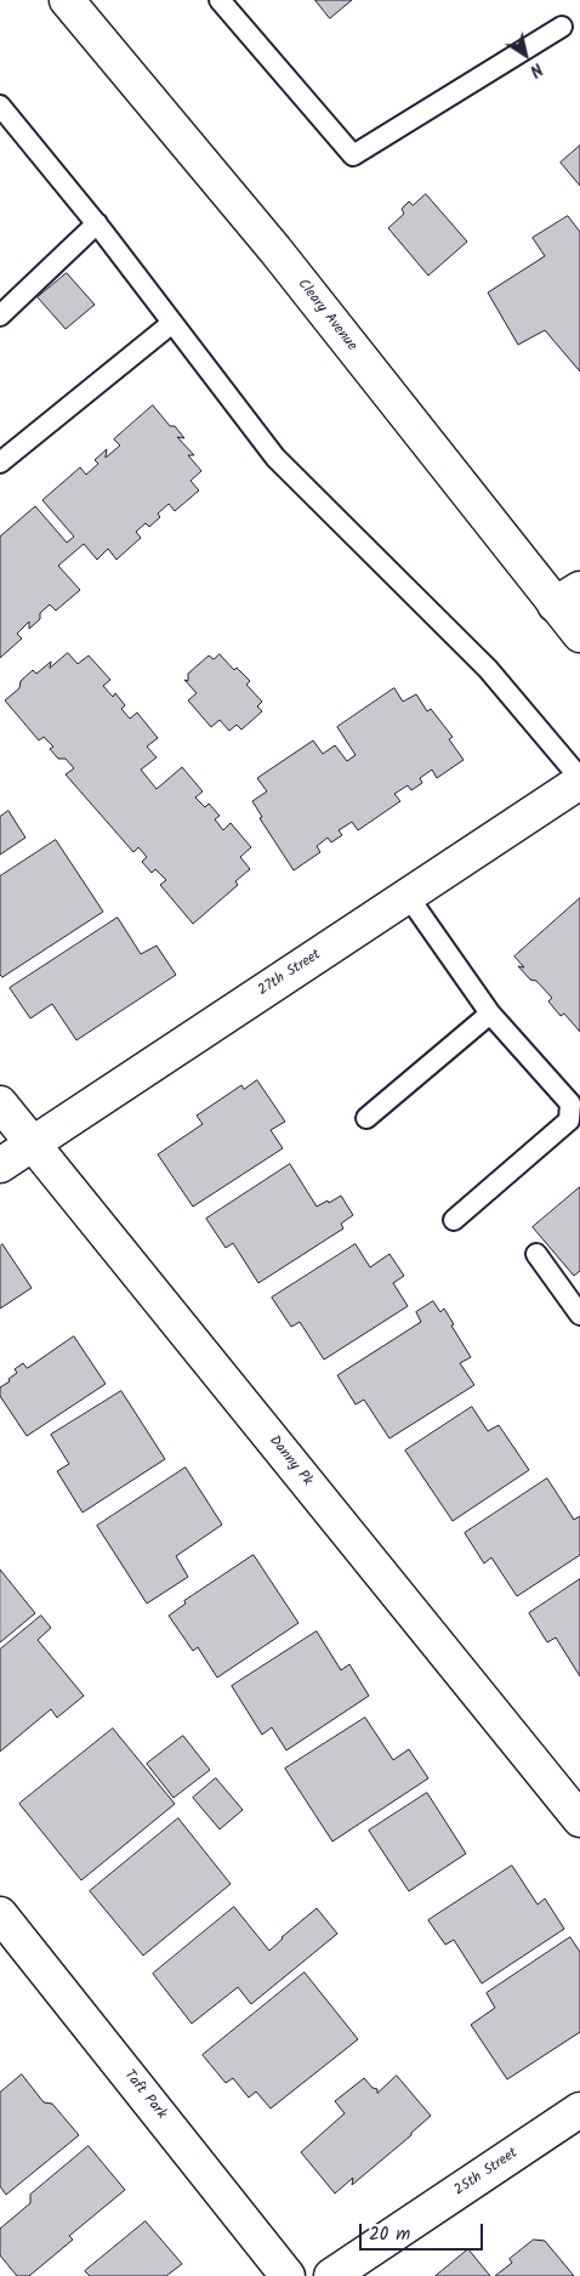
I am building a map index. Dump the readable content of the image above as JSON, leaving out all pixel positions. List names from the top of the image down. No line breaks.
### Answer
{"streets":{"street":["Cleary Avenue","27th Street","Danny Pk","Taft Park","25th Street"]},"crossings":[["27th Street","Danny Pk"]],"scale_bar":"20 m","north":"bottom right"}
